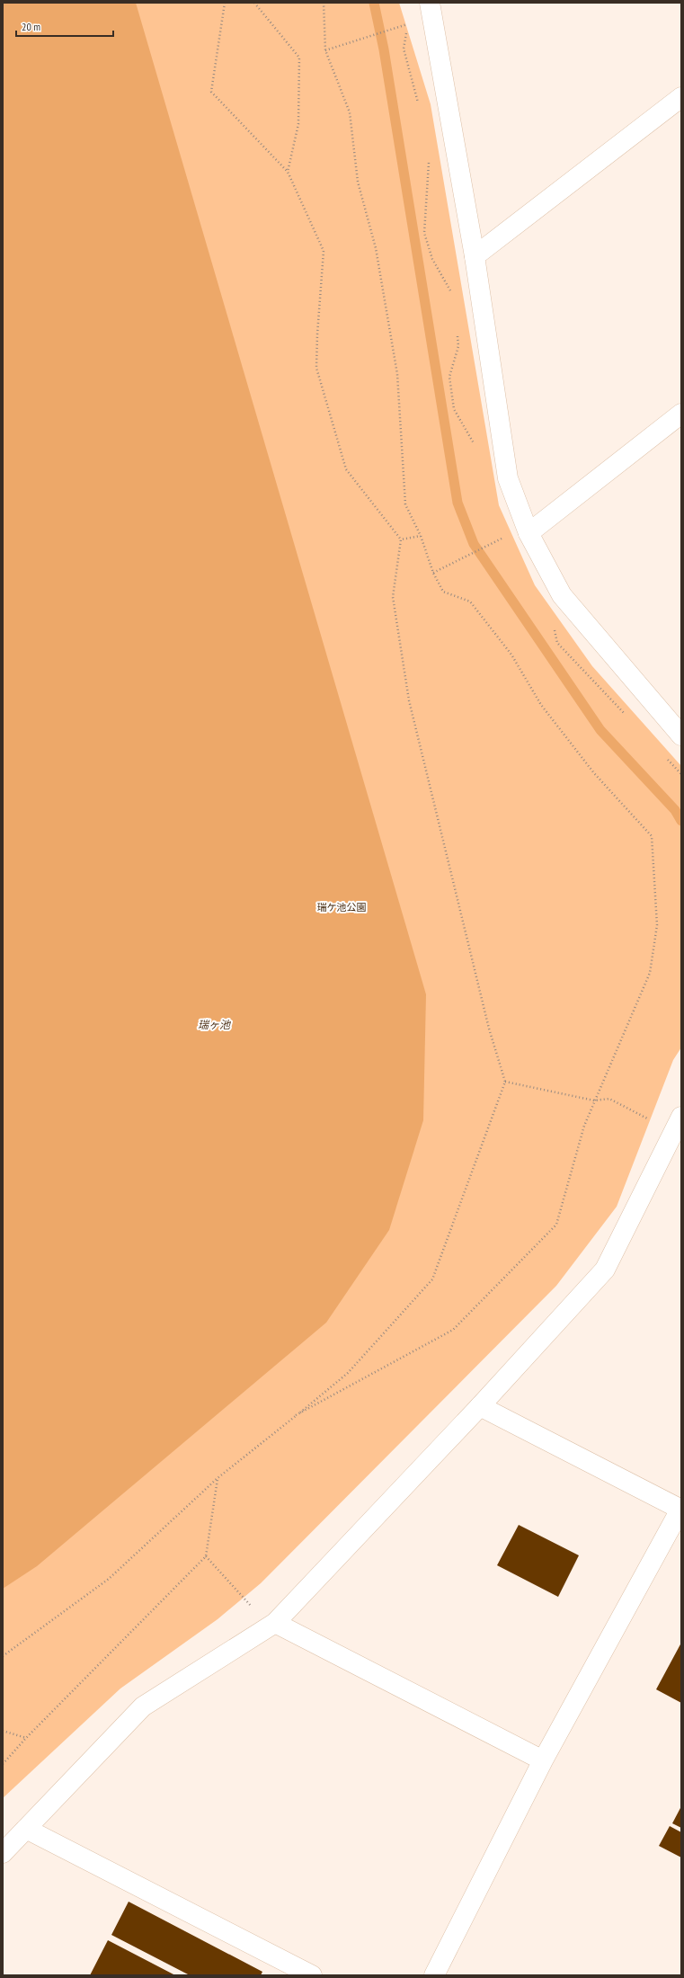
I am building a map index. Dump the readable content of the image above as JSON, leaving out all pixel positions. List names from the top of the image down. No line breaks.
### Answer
{"water":["瑞ヶ池"],"parks":["瑞ケ池公園"],"scale_bar":"20 m"}
